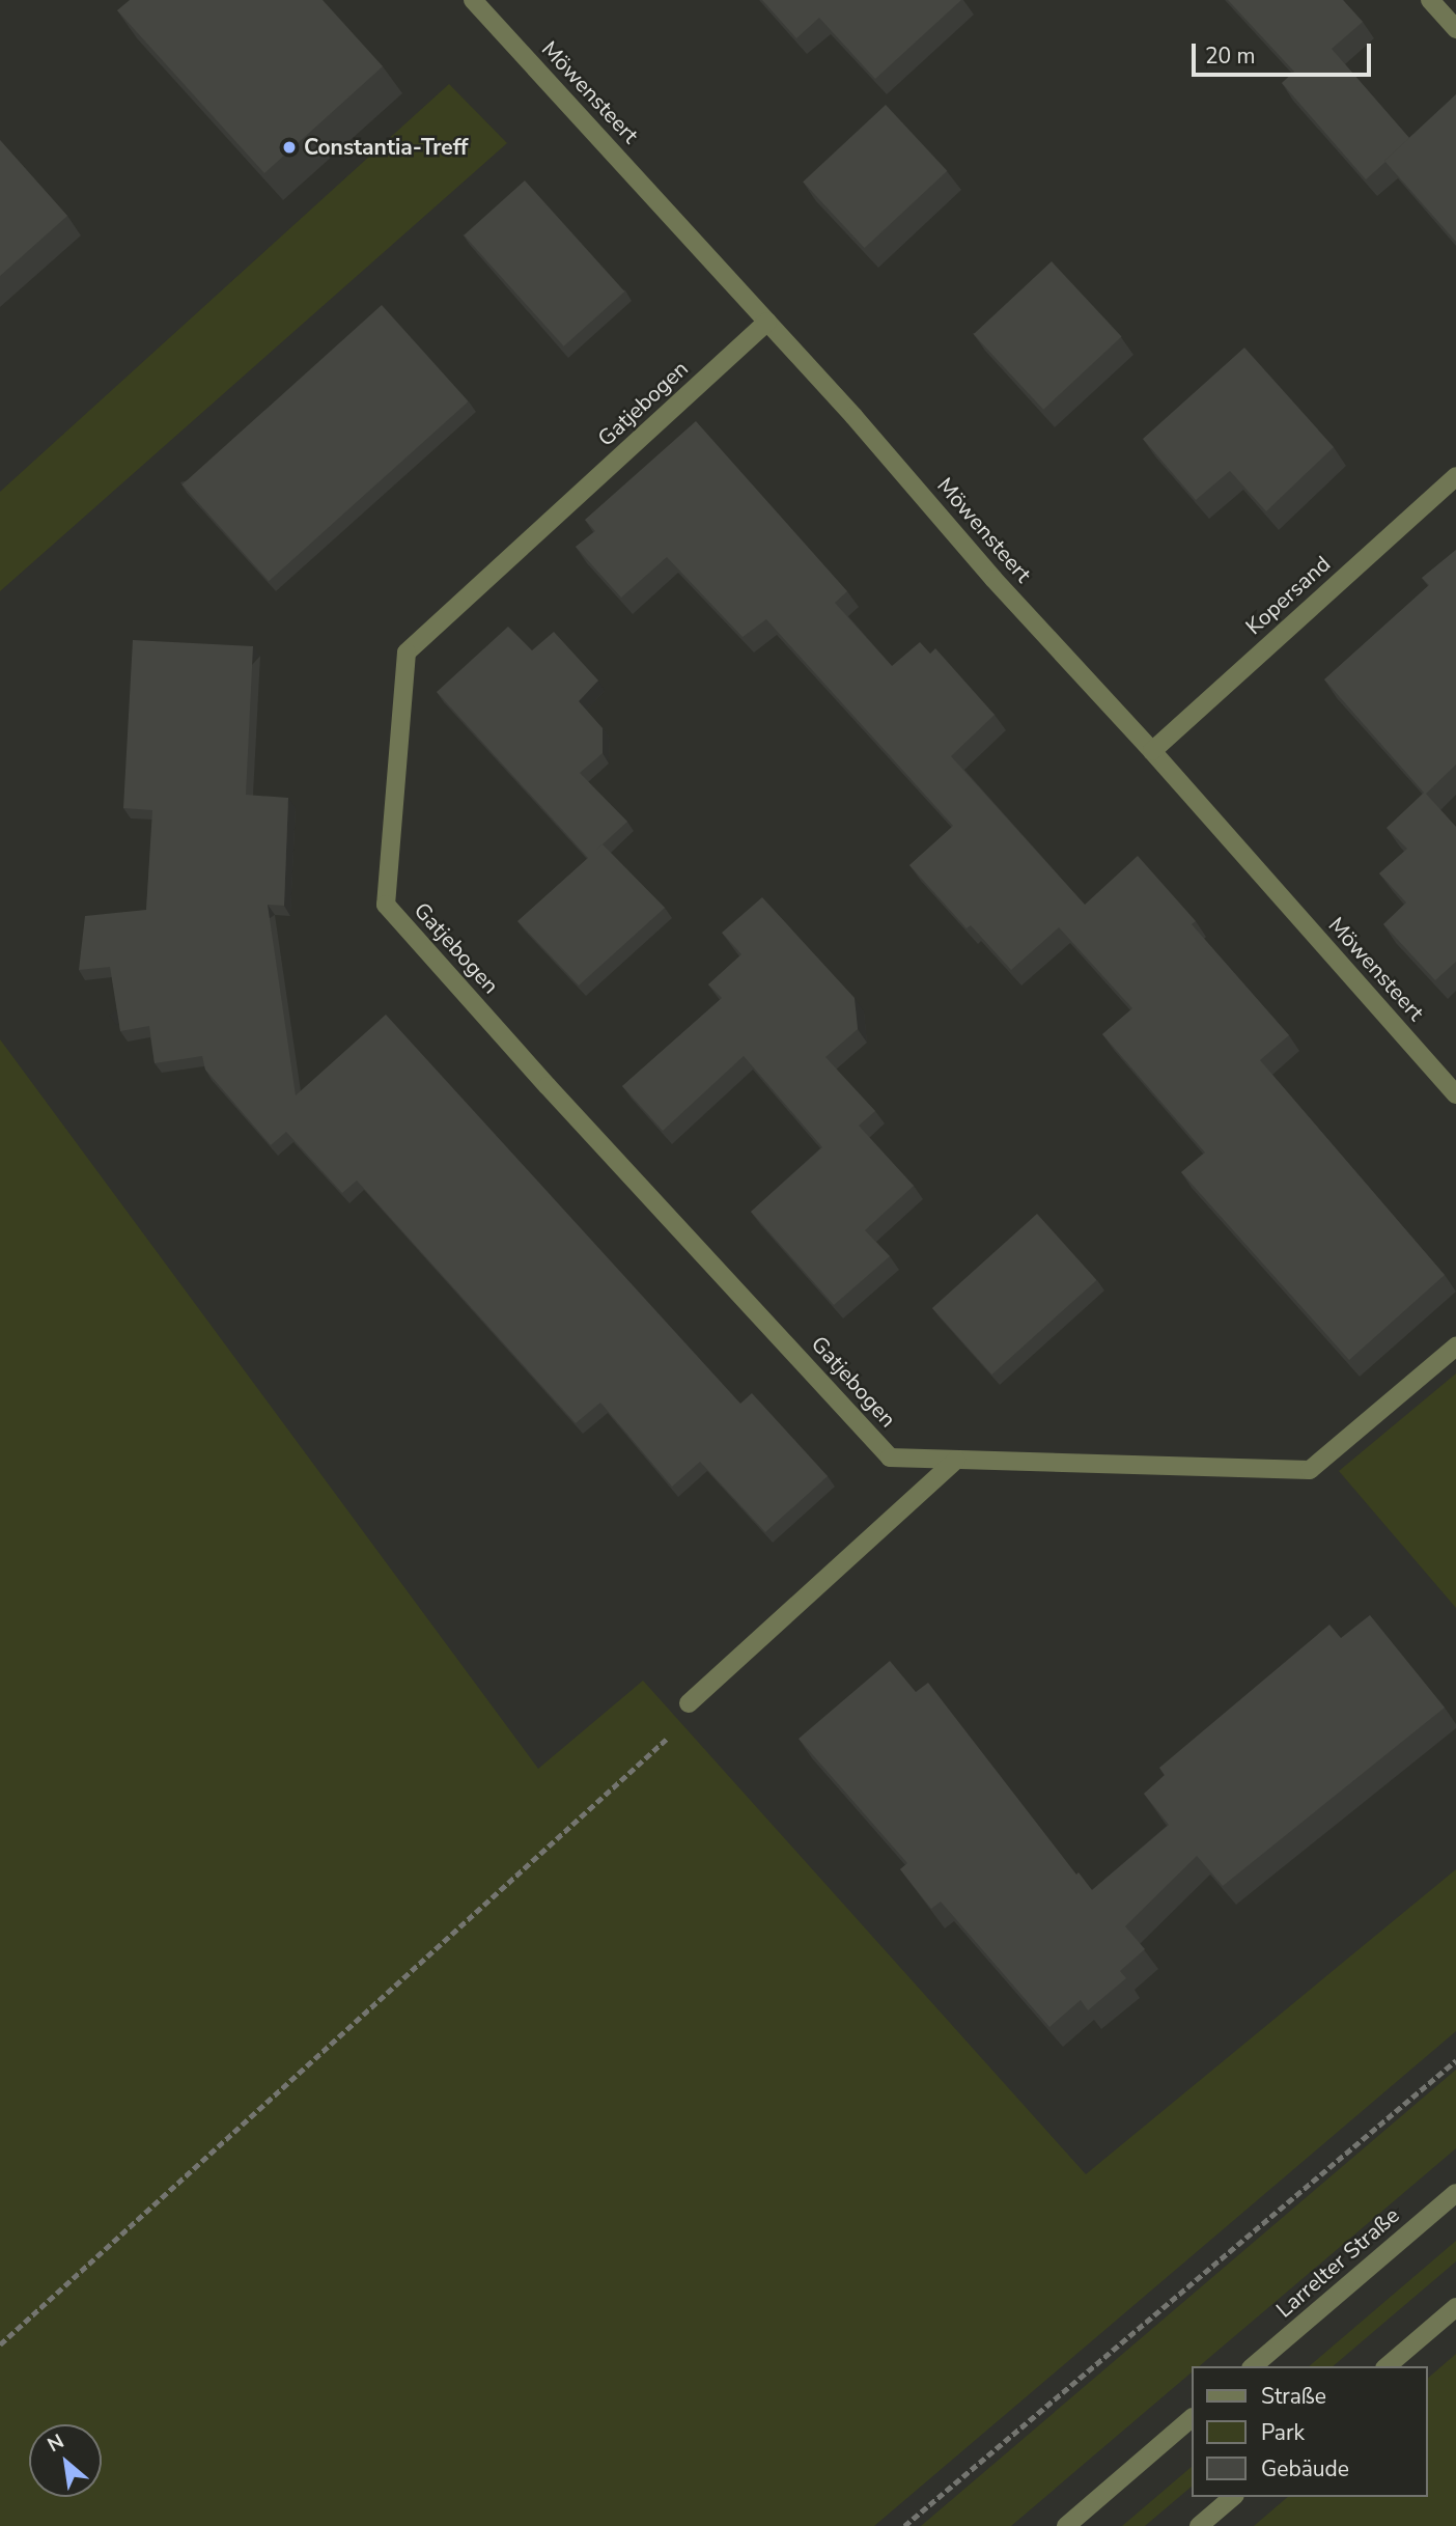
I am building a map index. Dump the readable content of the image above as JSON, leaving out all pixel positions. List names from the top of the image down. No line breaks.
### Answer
{"streets":{"street":["Möwensteert","Gatjebogen","Kopersand","Larrelter Straße"]},"crossings":[["Möwensteert","Gatjebogen"],["Möwensteert","Kopersand"]],"places":["Constantia-Treff"],"legend":["Straße","Park","Gebäude"],"scale_bar":"20 m","north":"top left"}
